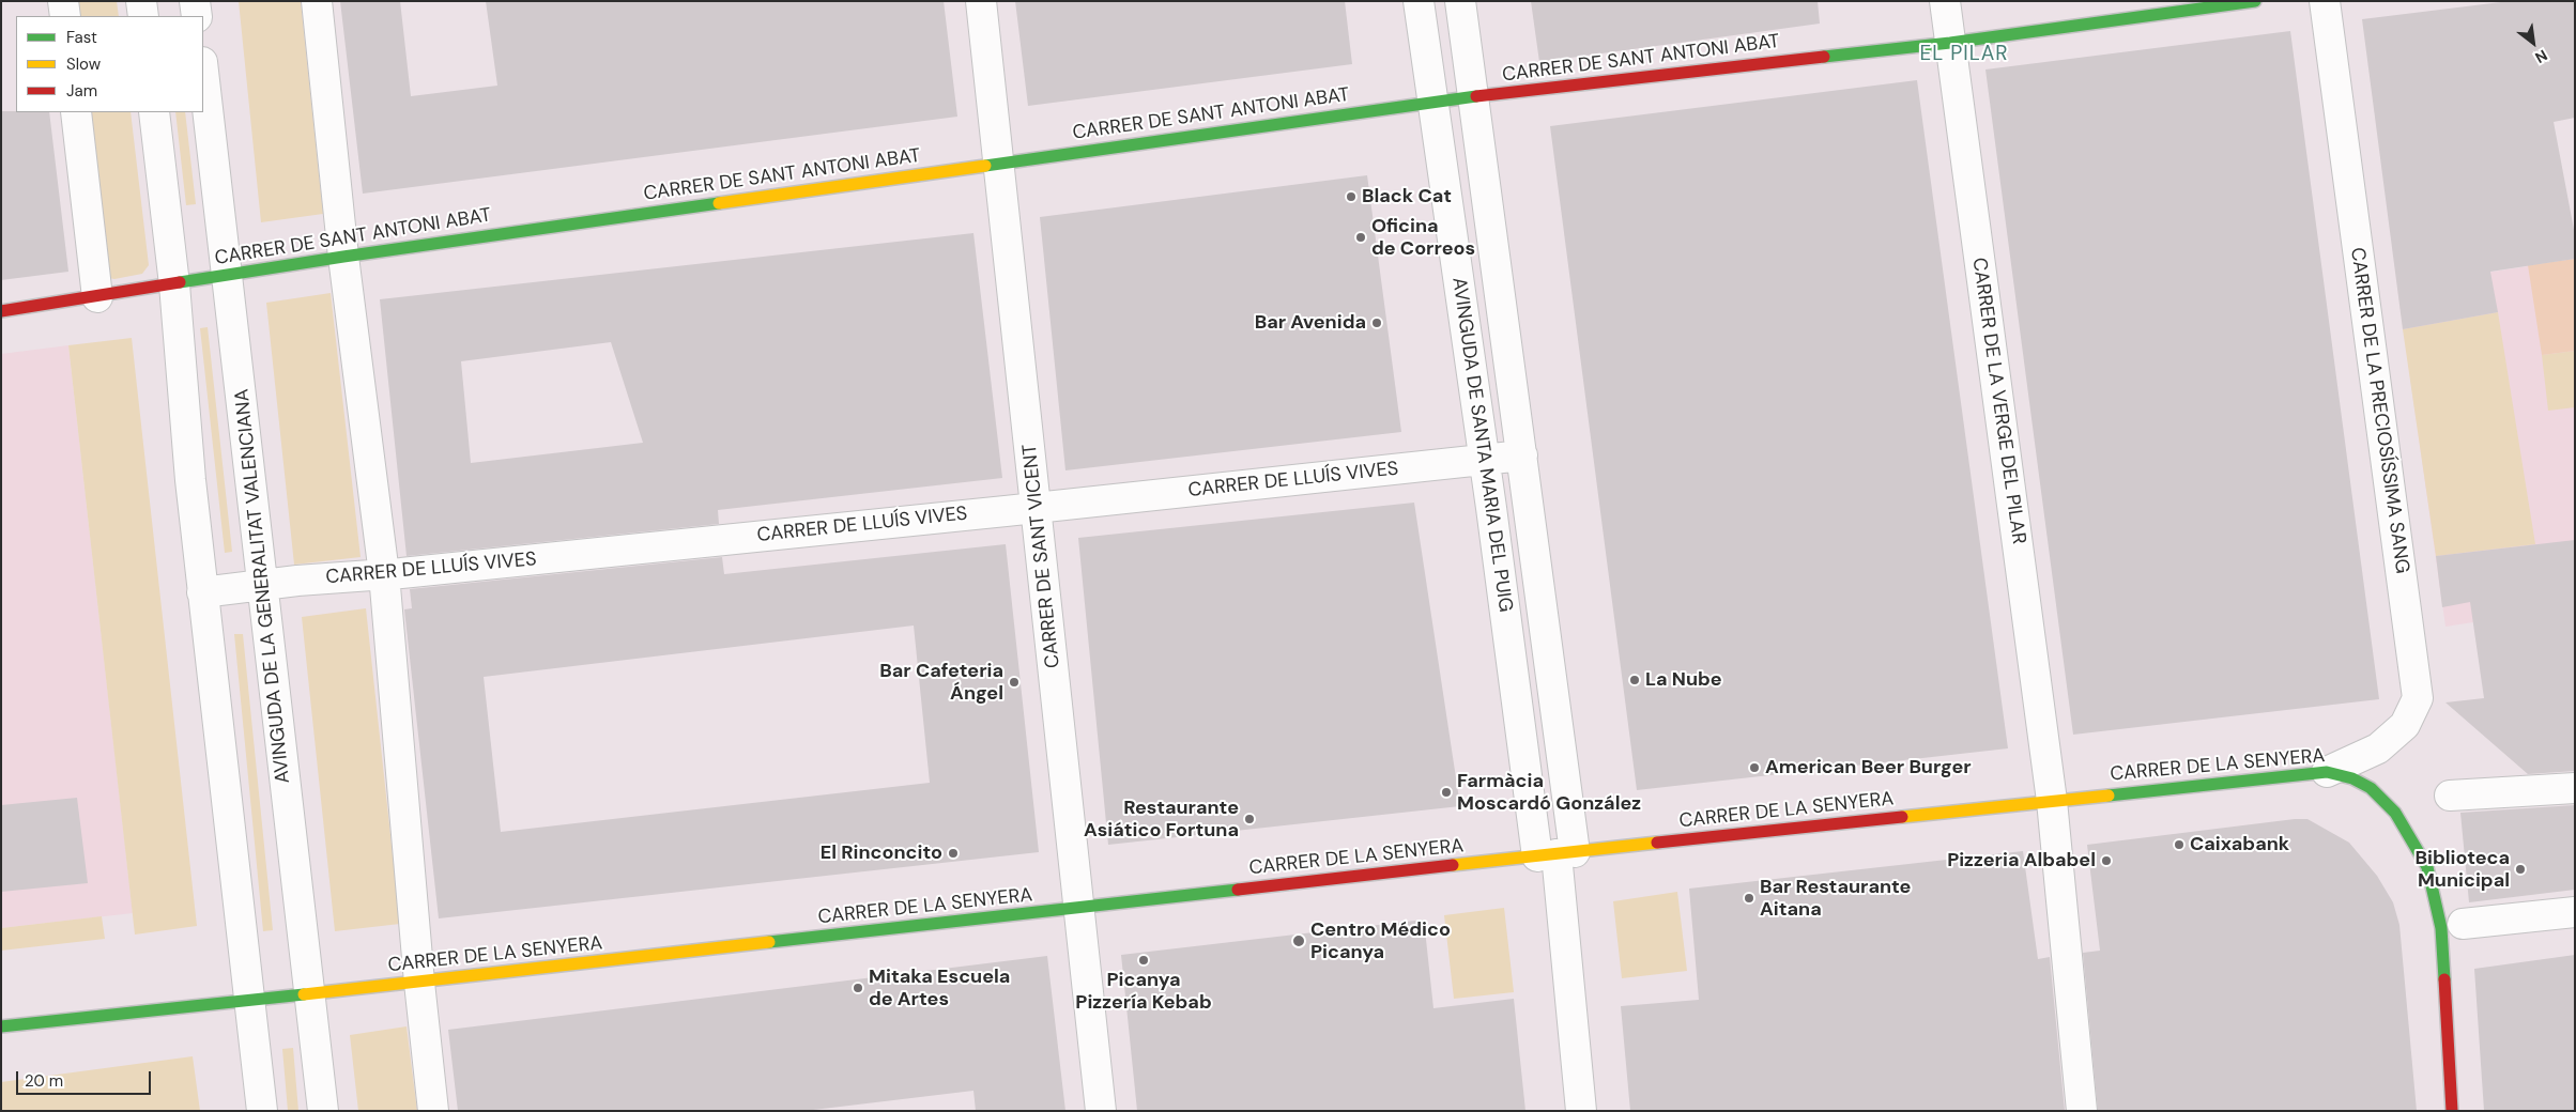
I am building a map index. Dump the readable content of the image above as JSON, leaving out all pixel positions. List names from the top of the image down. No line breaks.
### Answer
{"streets":{"street":["CARRER DE SANT ANTONI ABAT","CARRER DE LA VERGE DEL PILAR","CARRER DE LA PRECIOSÍSSIMA SANG","AVINGUDA DE SANTA MARIA DEL PUIG","CARRER DE LLUÍS VIVES","CARRER DE SANT VICENT","AVINGUDA DE LA GENERALITAT VALENCIANA","CARRER DE LA SENYERA"]},"crossings":[["CARRER DE SANT ANTONI ABAT","CARRER DE LA VERGE DEL PILAR"],["CARRER DE SANT ANTONI ABAT","AVINGUDA DE SANTA MARIA DEL PUIG"],["CARRER DE SANT ANTONI ABAT","CARRER DE SANT VICENT"],["CARRER DE SANT ANTONI ABAT","AVINGUDA DE LA GENERALITAT VALENCIANA"],["CARRER DE LA VERGE DEL PILAR","CARRER DE LA SENYERA"],["CARRER DE LA PRECIOSÍSSIMA SANG","CARRER DE LA SENYERA"],["AVINGUDA DE SANTA MARIA DEL PUIG","CARRER DE LLUÍS VIVES"],["AVINGUDA DE SANTA MARIA DEL PUIG","CARRER DE LA SENYERA"],["CARRER DE LLUÍS VIVES","CARRER DE SANT VICENT"],["CARRER DE LLUÍS VIVES","AVINGUDA DE LA GENERALITAT VALENCIANA"],["CARRER DE SANT VICENT","CARRER DE LA SENYERA"],["AVINGUDA DE LA GENERALITAT VALENCIANA","CARRER DE LA SENYERA"]],"districts":["EL PILAR"],"places":["Black Cat","Oficina de Correos","Bar Avenida","La Nube","Bar Cafeteria Ángel","American Beer Burger","Farmàcia Moscardó González","Restaurante Asiático Fortuna","Caixabank","El Rinconcito","Pizzeria Albabel","Biblioteca Municipal","Bar Restaurante Aitana","Centro Médico Picanya","Picanya Pizzería Kebab","Mitaka Escuela de Artes"],"legend":["Fast","Slow","Jam"],"scale_bar":"20 m","north":"bottom right"}
